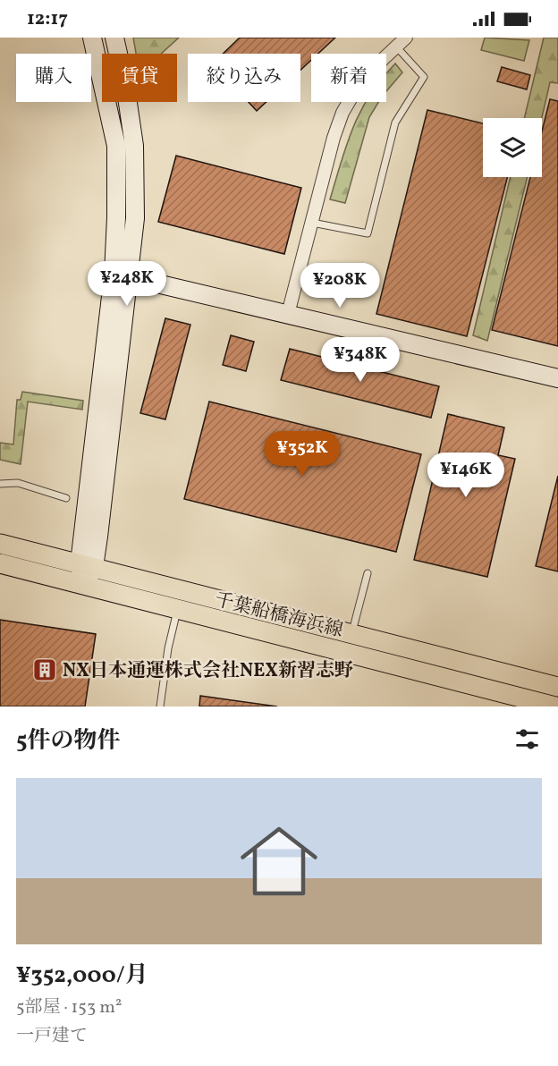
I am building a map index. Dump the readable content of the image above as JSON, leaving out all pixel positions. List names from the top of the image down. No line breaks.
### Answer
{"streets":{"main road":["千葉船橋海浜線"]},"places":{"building":["NX日本通運株式会社NEX新習志野"]},"page":{"status":"12:17","chip":["購入","賃貸","絞り込み","新着"],"price":["¥248K","¥208K","¥348K","¥352K","¥146K"],"heading":"5件の物件","list":[{"name":"¥352,000/月","note":"5部屋 · 153 m² · 一戸建て"}]}}
